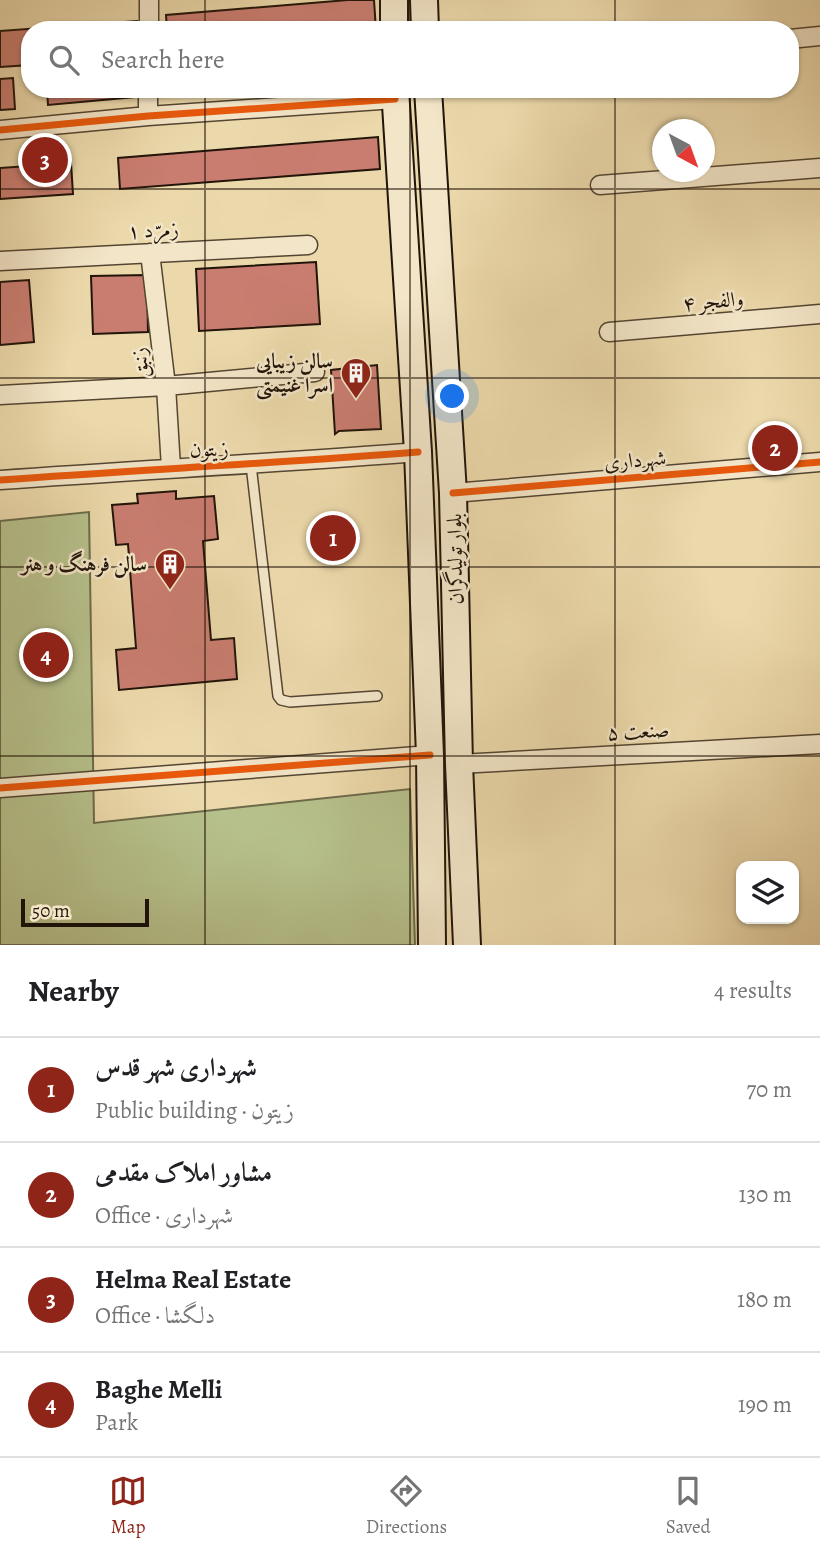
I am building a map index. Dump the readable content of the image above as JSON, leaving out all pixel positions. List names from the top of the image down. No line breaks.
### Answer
{"streets":{"main road":["بلوار تولیدگران"],"street":["زمرّد ۱","والفجر ۴","زنبق","زیتون","شهرداری","صنعت ۵"]},"crossings":[["زمرّد ۱","زنبق"],["زنبق","زیتون"],["زیتون","بلوار تولیدگران"],["شهرداری","بلوار تولیدگران"],["بلوار تولیدگران","صنعت ۵"]],"places":{"building":["سالن زیبایی اسرا غنیمتی","سالن فرهنگ و هنر"]},"scale_bar":"50 m","north":"bottom right","page":{"search":"Search here","pins":["3","2","1","4"],"scale":"50 m","heading":["Nearby","4 results"],"list":[{"mark":"1","name":"شهرداری شهر قدس","note":"Public building · زیتون","value":"70 m"},{"mark":"2","name":"مشاور املاک مقدمی","note":"Office · شهرداری","value":"130 m"},{"mark":"3","name":"Helma Real Estate","note":"Office · دلگشا","value":"180 m"},{"mark":"4","name":"Baghe Melli","note":"Park","value":"190 m"}],"nav":["Map","Directions","Saved"]}}
